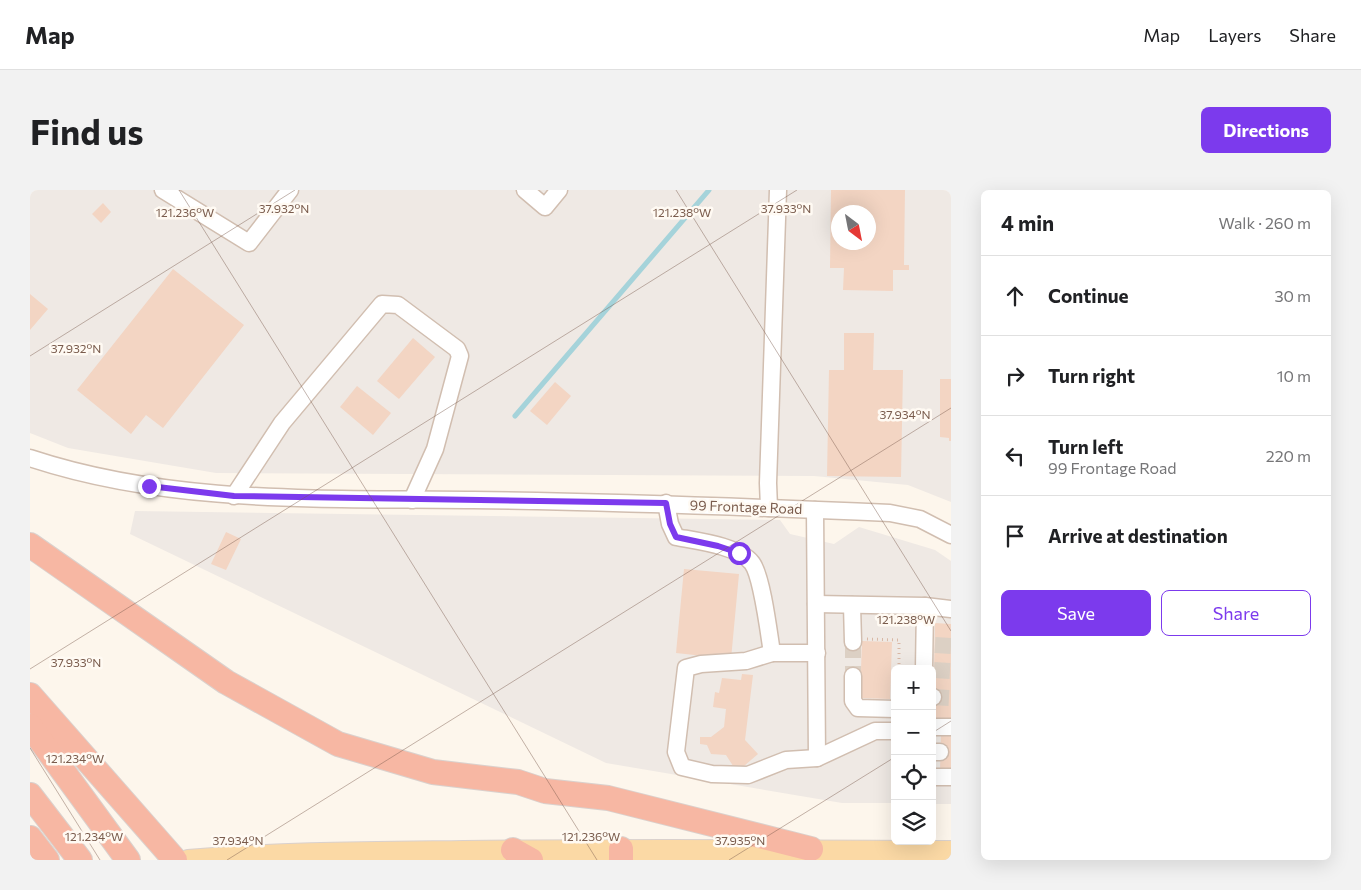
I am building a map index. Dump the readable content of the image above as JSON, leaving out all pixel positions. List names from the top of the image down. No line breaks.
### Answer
{"streets":{"street":["99 Frontage Road"]},"north":"bottom right","page":{"header":"Map","nav":["Map","Layers","Share"],"buttons":["Directions",["Save","Share"]],"title":"Find us","heading":["4 min","Walk · 260 m"],"list":[["Continue","30 m"],["Turn right","10 m"],["Turn left","99 Frontage Road","220 m"],"Arrive at destination"],"map_buttons":["+","−"]},"coordinates":["37.932°N","37.933°N","121.236°W","121.238°W","37.934°N","121.234°W","37.935°N"]}
